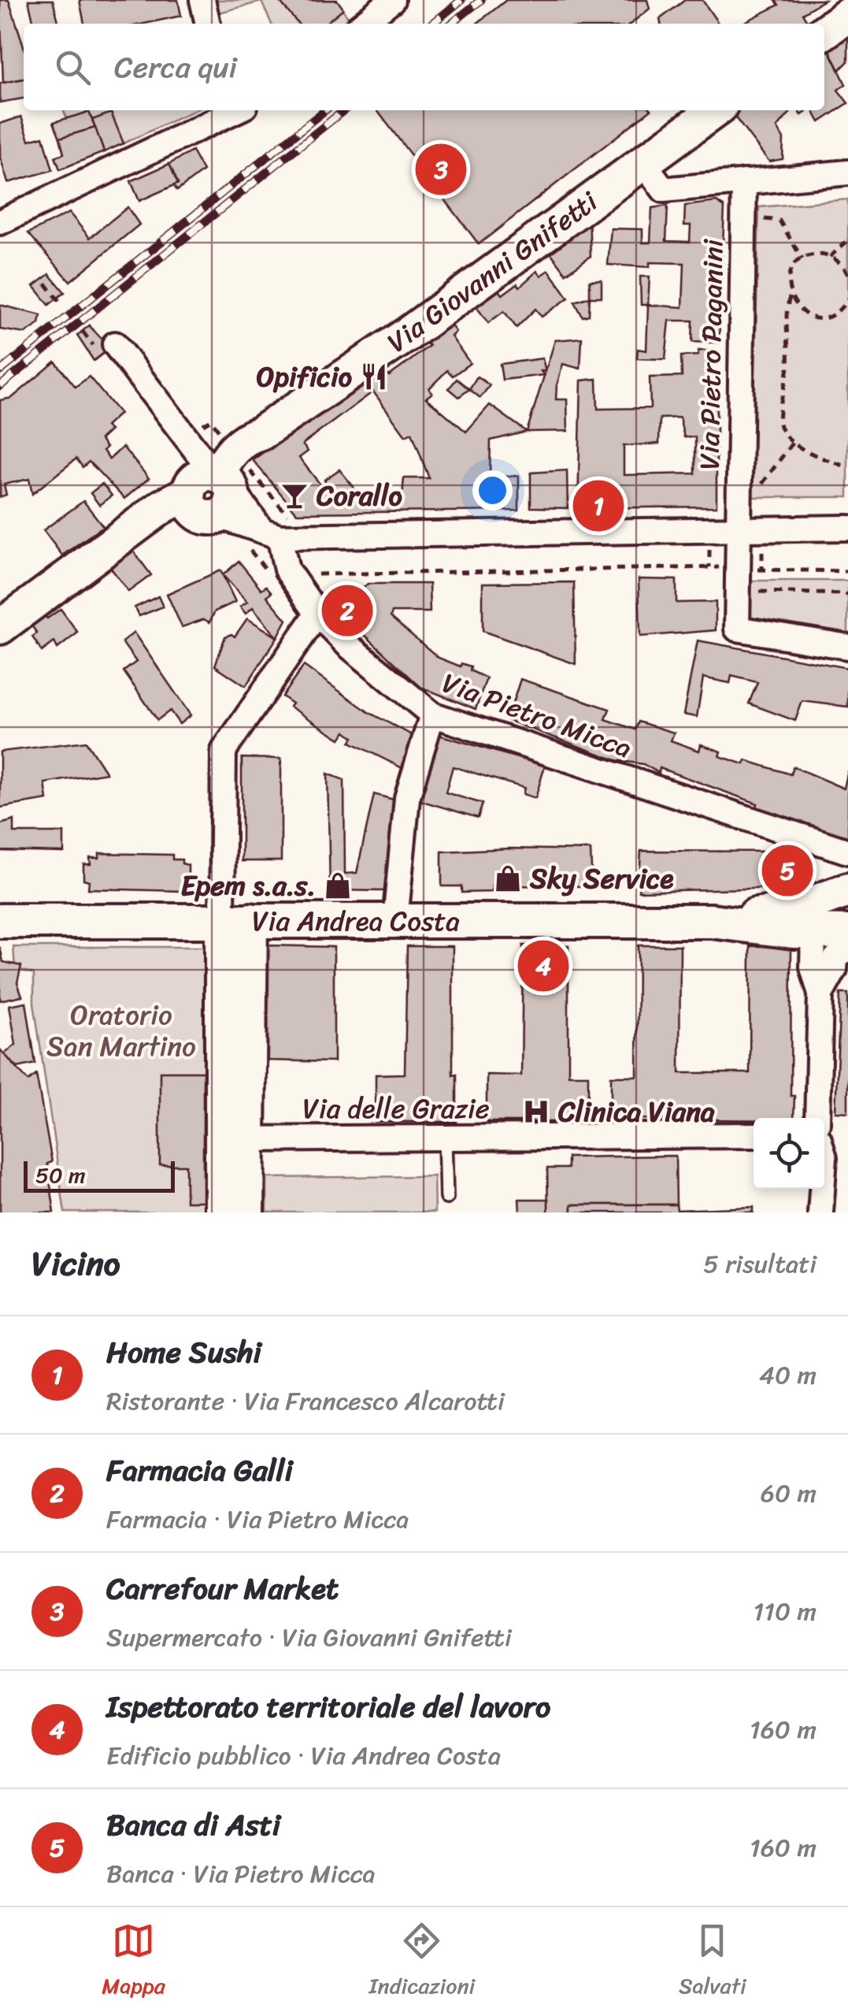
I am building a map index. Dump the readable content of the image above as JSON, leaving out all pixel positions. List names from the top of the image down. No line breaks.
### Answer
{"streets":{"street":["Via Giovanni Gnifetti","Via Pietro Paganini","Via Pietro Micca","Via Andrea Costa","Via delle Grazie"]},"crossings":[["Via Giovanni Gnifetti","Via Pietro Micca"]],"parks":["Oratorio San Martino"],"places":{"restaurant":["Opificio"],"bar":["Corallo"],"shop":["Sky Service","Epem s.a.s."],"hospital":["Clinica Viana"]},"scale_bar":"50 m","page":{"search":"Cerca qui","pins":["3","1","2","5","4"],"scale":"50 m","heading":["Vicino","5 risultati"],"list":[{"mark":"1","name":"Home Sushi","note":"Ristorante · Via Francesco Alcarotti","value":"40 m"},{"mark":"2","name":"Farmacia Galli","note":"Farmacia · Via Pietro Micca","value":"60 m"},{"mark":"3","name":"Carrefour Market","note":"Supermercato · Via Giovanni Gnifetti","value":"110 m"},{"mark":"4","name":"Ispettorato territoriale del lavoro","note":"Edificio pubblico · Via Andrea Costa","value":"160 m"},{"mark":"5","name":"Banca di Asti","note":"Banca · Via Pietro Micca","value":"160 m"}],"nav":["Mappa","Indicazioni","Salvati"]}}
